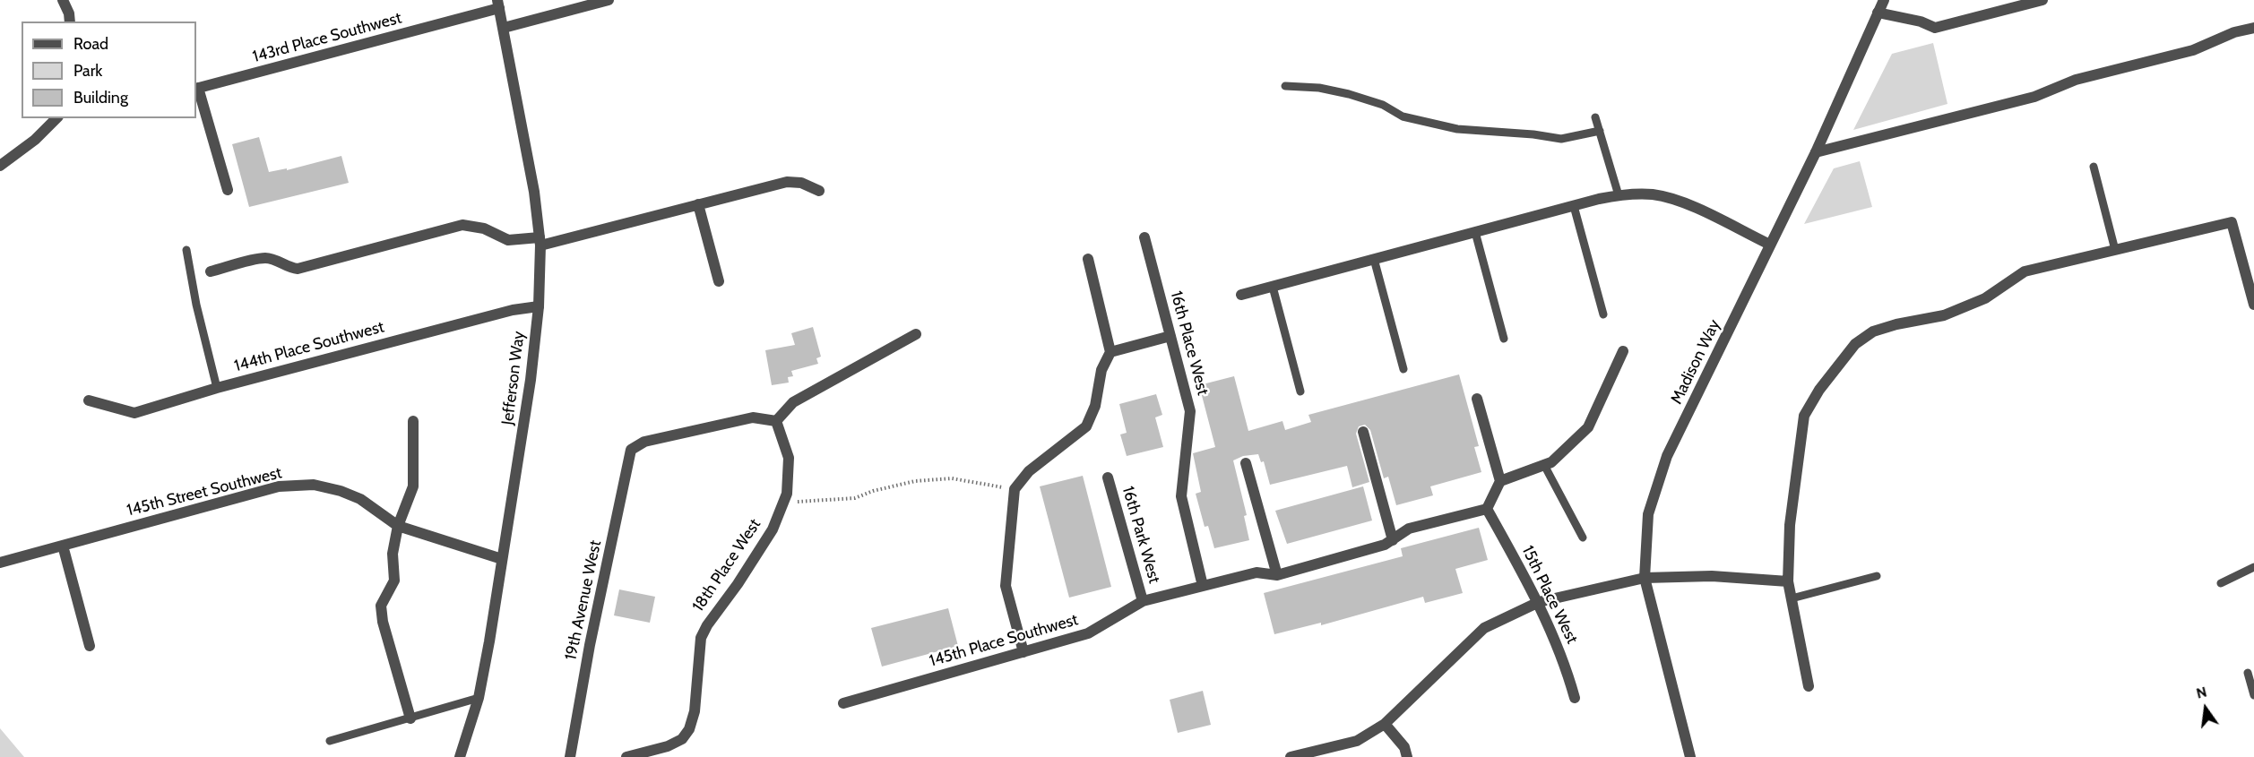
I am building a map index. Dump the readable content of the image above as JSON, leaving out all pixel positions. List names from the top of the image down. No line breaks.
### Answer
{"streets":{"street":["143rd Place Southwest","16th Place West","144th Place Southwest","Madison Way","Jefferson Way","145th Street Southwest","16th Park West","18th Place West","15th Place West","19th Avenue West","145th Place Southwest"]},"crossings":[["143rd Place Southwest","Jefferson Way"],["16th Place West","145th Place Southwest"],["144th Place Southwest","Jefferson Way"],["Jefferson Way","145th Street Southwest"],["16th Park West","145th Place Southwest"],["18th Place West","19th Avenue West"],["15th Place West","145th Place Southwest"]],"legend":["Road","Park","Building"],"north":"top"}
